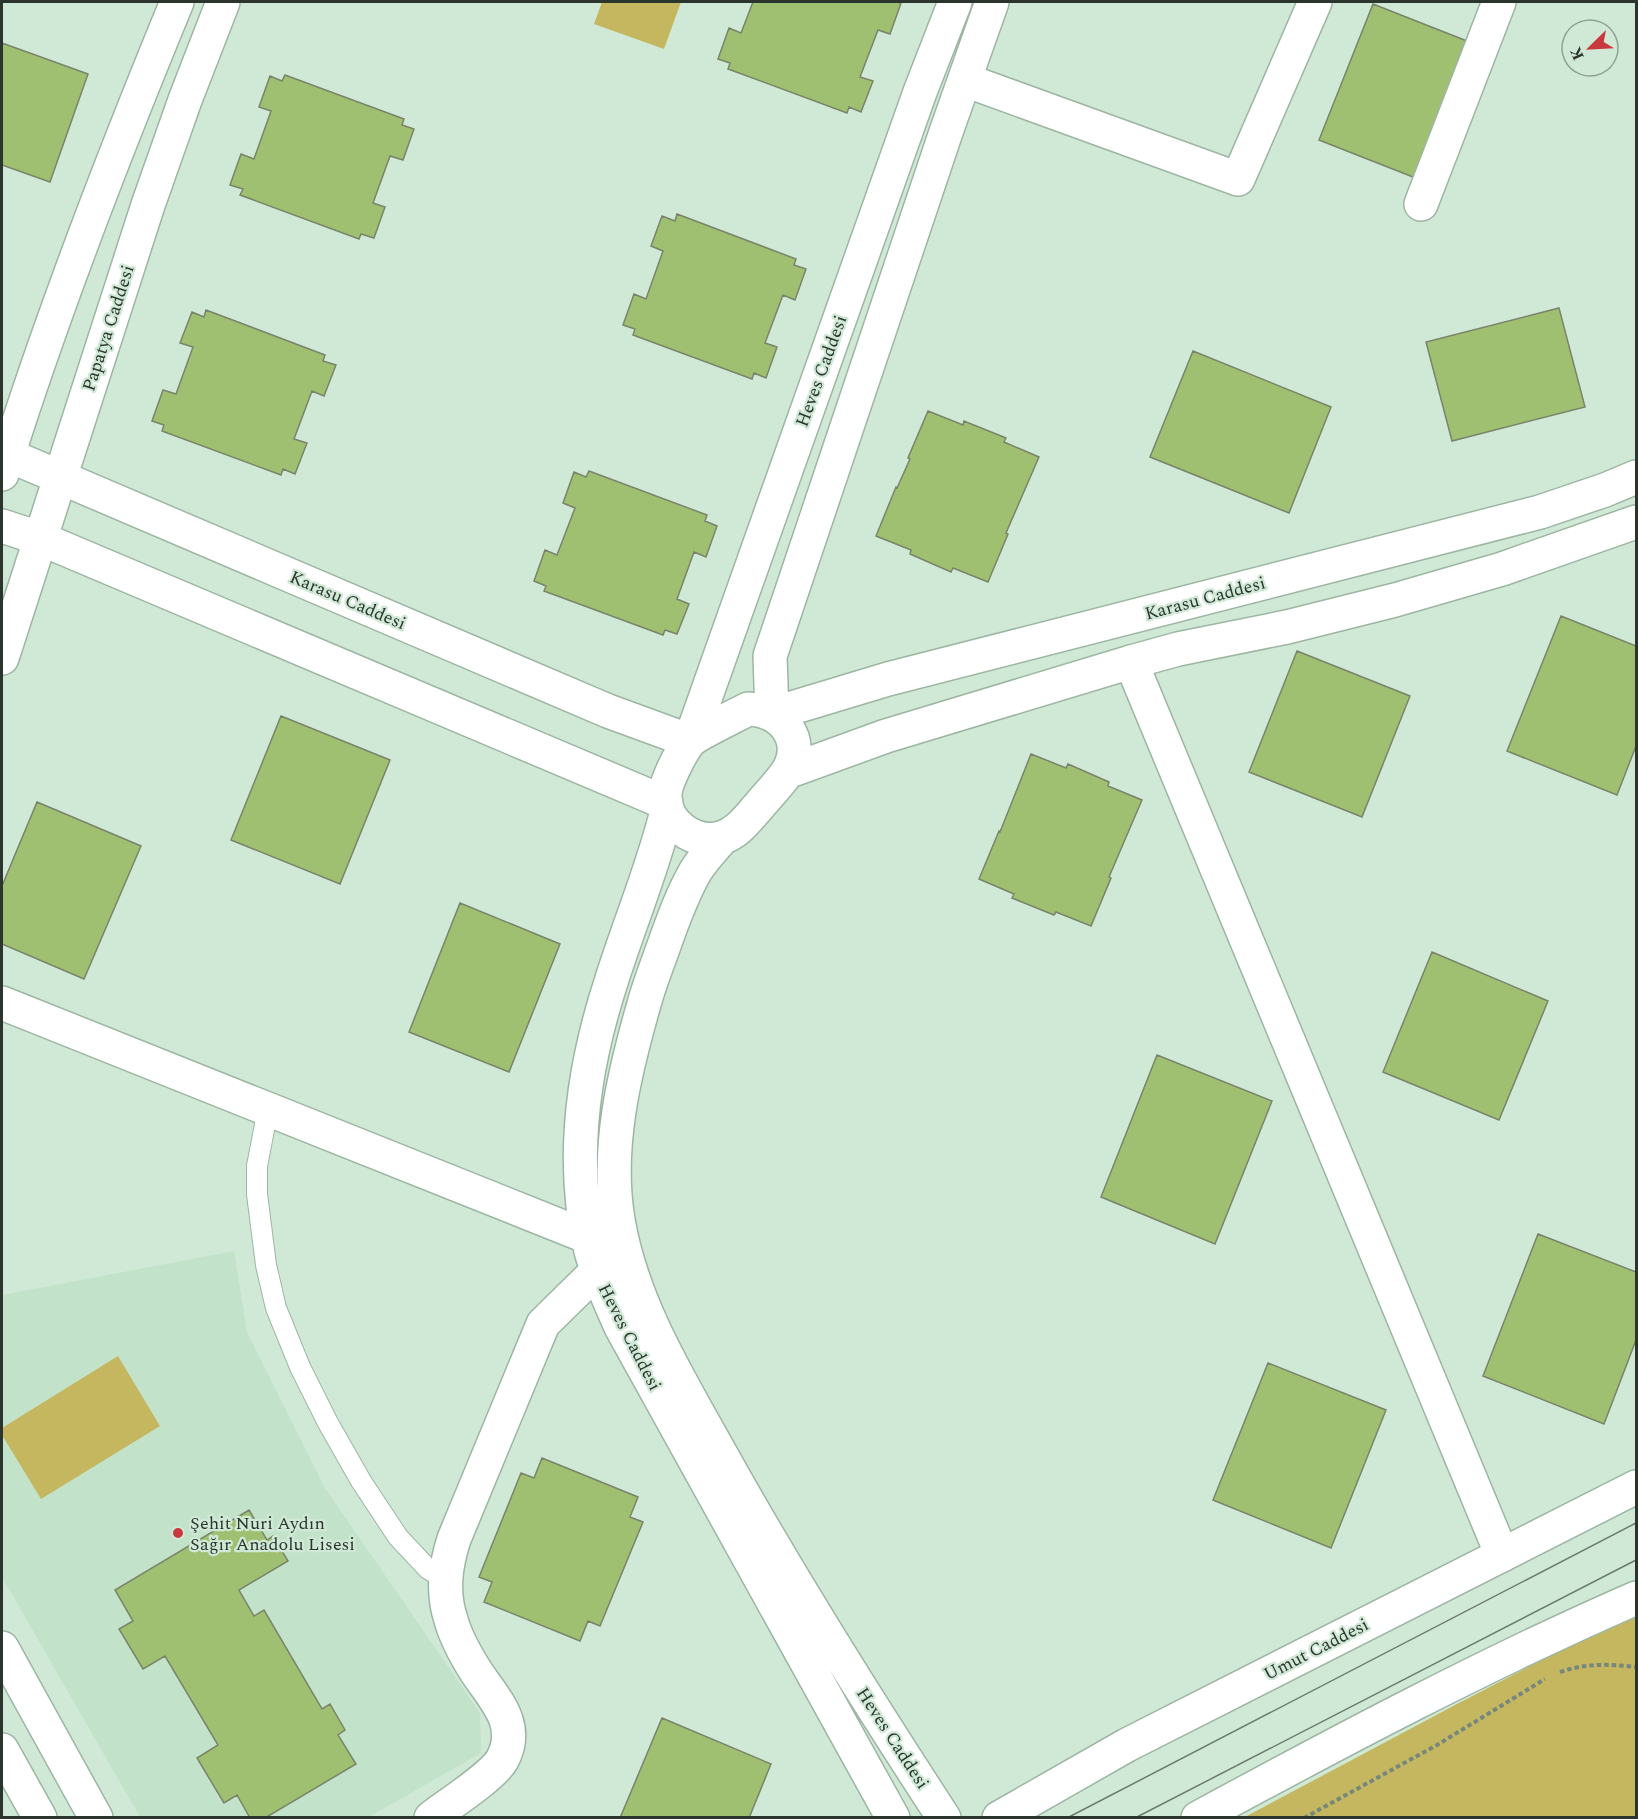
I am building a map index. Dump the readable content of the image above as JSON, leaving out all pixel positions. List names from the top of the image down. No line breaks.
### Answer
{"streets":{"street":["Papatya Caddesi","Heves Caddesi","Karasu Caddesi","Umut Caddesi"]},"crossings":[["Papatya Caddesi","Karasu Caddesi"],["Heves Caddesi","Karasu Caddesi"]],"places":["Şehit Nuri Aydın Sağır Anadolu Lisesi"],"north":"bottom left"}
